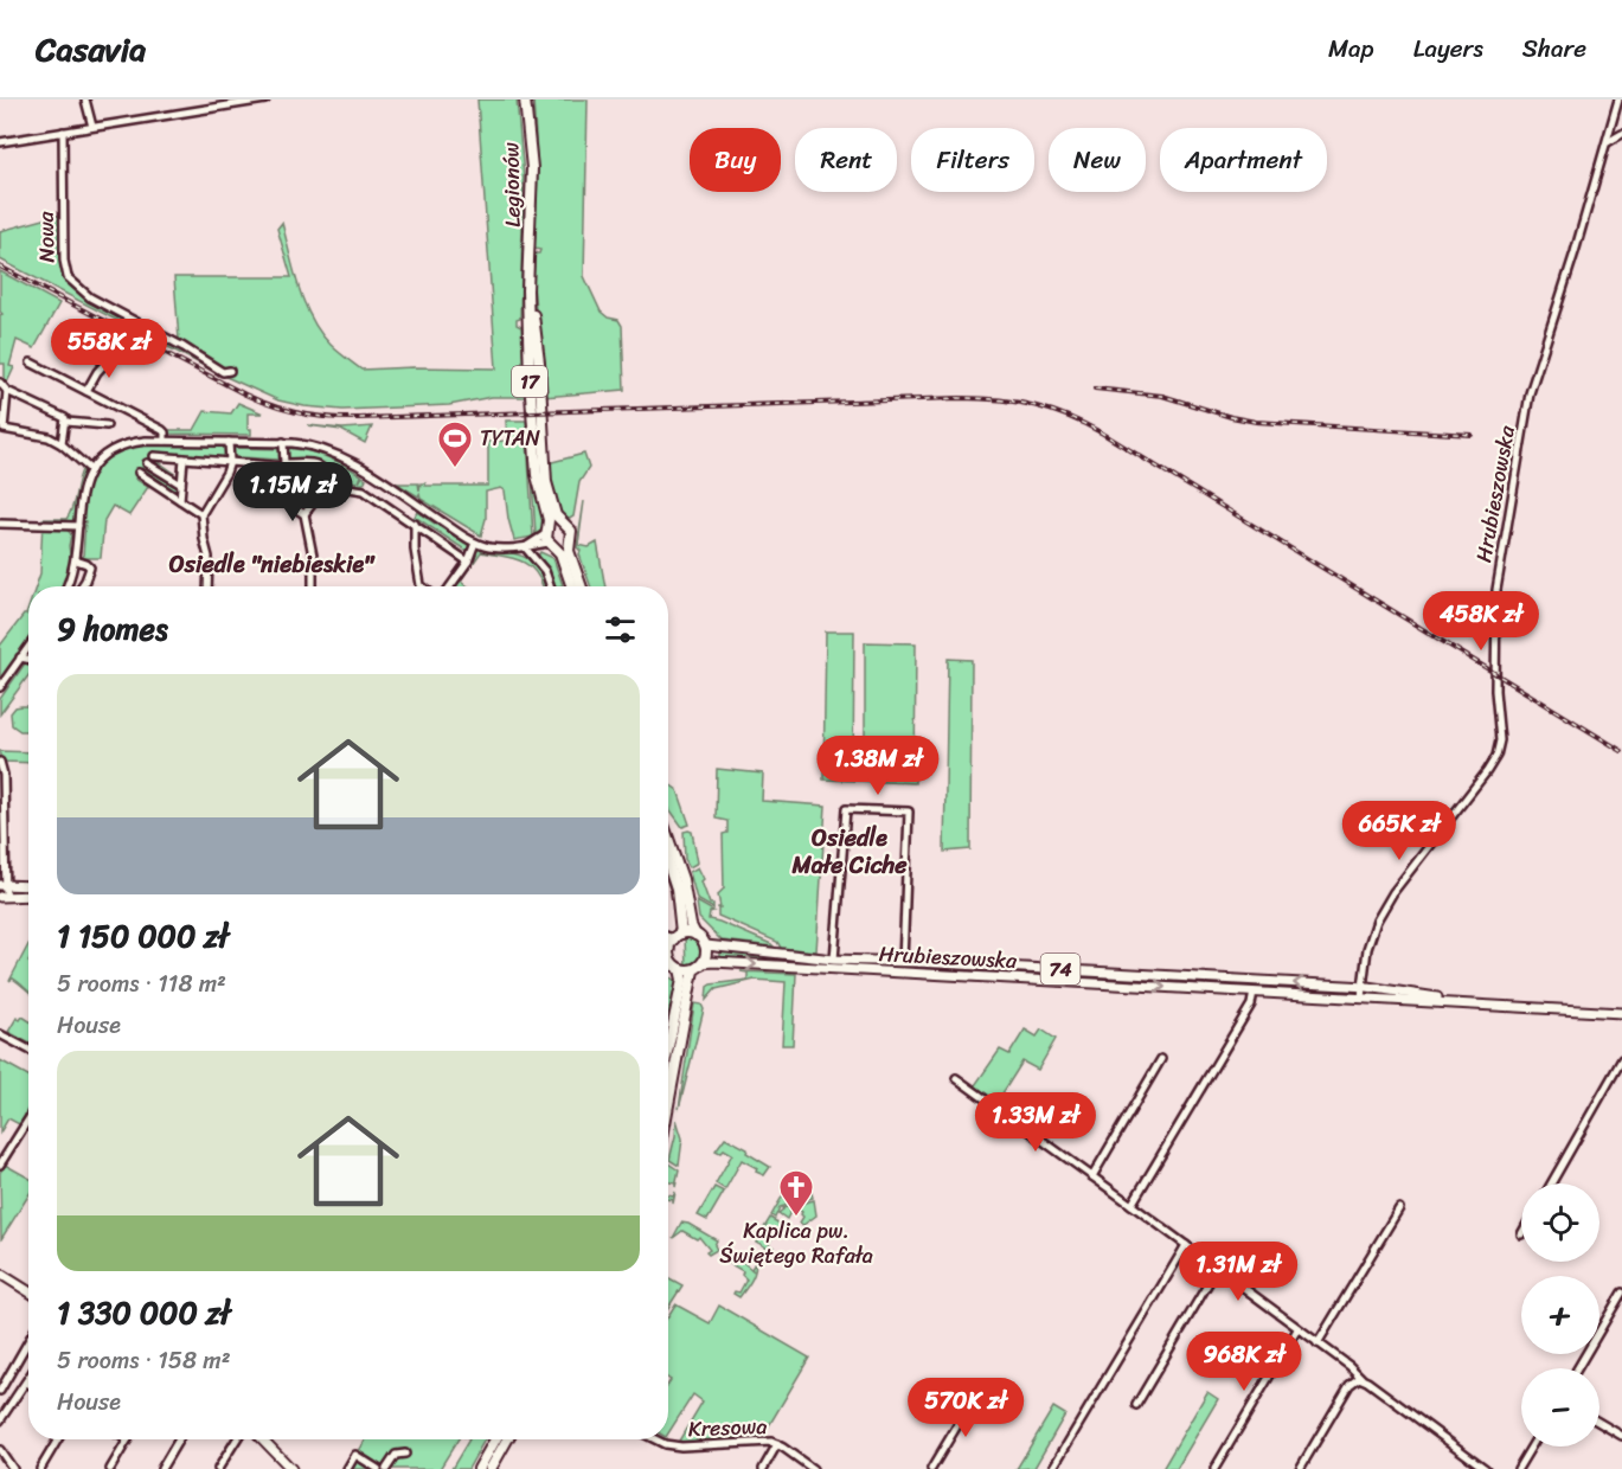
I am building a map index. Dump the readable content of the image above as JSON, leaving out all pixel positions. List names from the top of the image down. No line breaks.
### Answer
{"streets":{"highway":["Legionów","17"],"main road":["Hrubieszowska","74"],"street":["Nowa","Kresowa"]},"crossings":[["Legionów","17"],["Hrubieszowska","74"]],"districts":["Osiedle \"niebieskie\"","Osiedle Małe Ciche"],"places":{"sports":["TYTAN"],"church":["Kaplica pw. Świętego Rafała"]},"page":{"header":"Casavia","nav":["Map","Layers","Share"],"chip":["Buy","Rent","Filters","New","Apartment"],"price":["558K zł","1.15M zł","458K zł","1.38M zł","665K zł","1.33M zł","1.31M zł","968K zł","570K zł"],"heading":"9 homes","list":[{"name":"1 150 000 zł","note":"5 rooms · 118 m² · House"},{"name":"1 330 000 zł","note":"5 rooms · 158 m² · House"}],"map_buttons":["+","−"]}}
